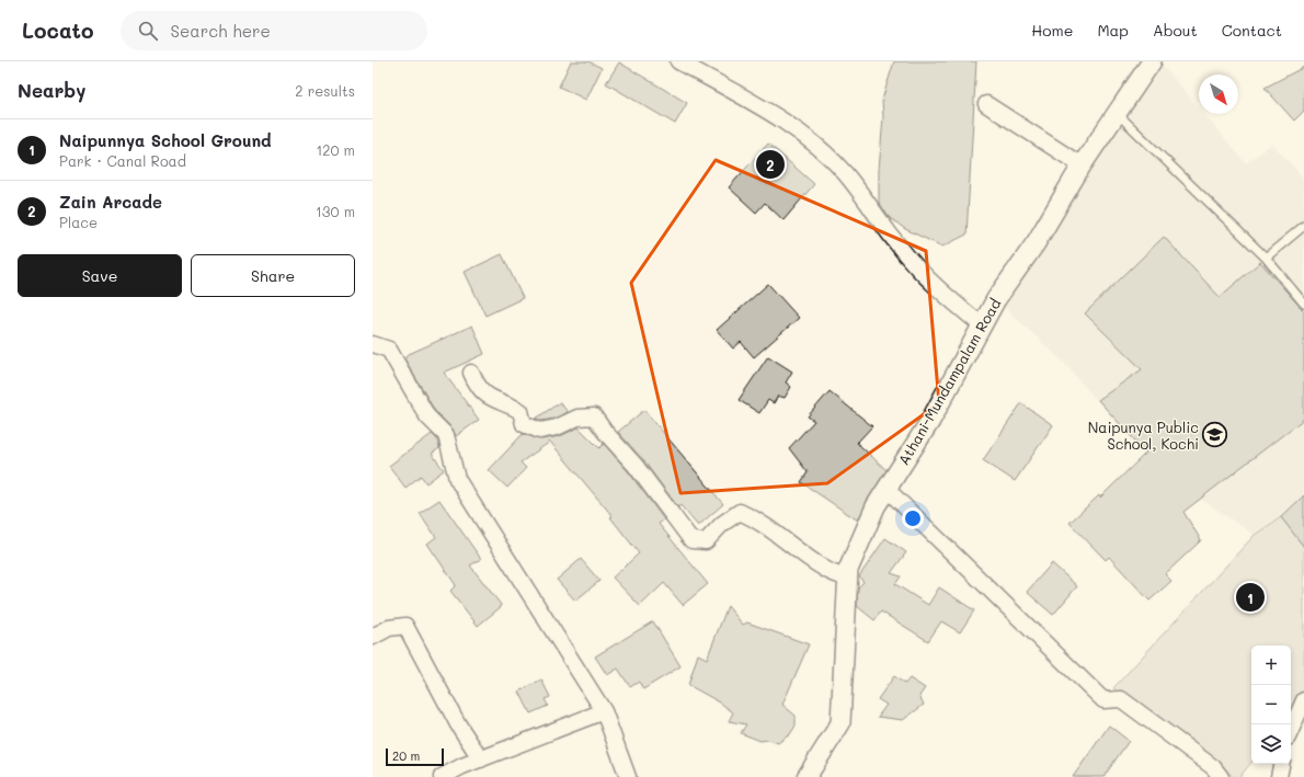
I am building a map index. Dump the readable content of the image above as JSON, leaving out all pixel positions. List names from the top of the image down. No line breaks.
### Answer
{"streets":{"street":["Athani-Mundampalam Road"]},"places":{"school or university":["Naipunya Public School, Kochi"]},"scale_bar":"20 m","north":"bottom right","page":{"header":"Locato","search":"Search here","nav":["Home","Map","About","Contact"],"heading":["Nearby","2 results"],"list":[{"mark":"1","name":"Naipunnya School Ground","note":"Park · Canal Road","value":"120 m"},{"mark":"2","name":"Zain Arcade","note":"Place","value":"130 m"}],"pins":["2","1"],"buttons":["Save","Share"],"map_buttons":["+","−"],"scale":"20 m"}}
